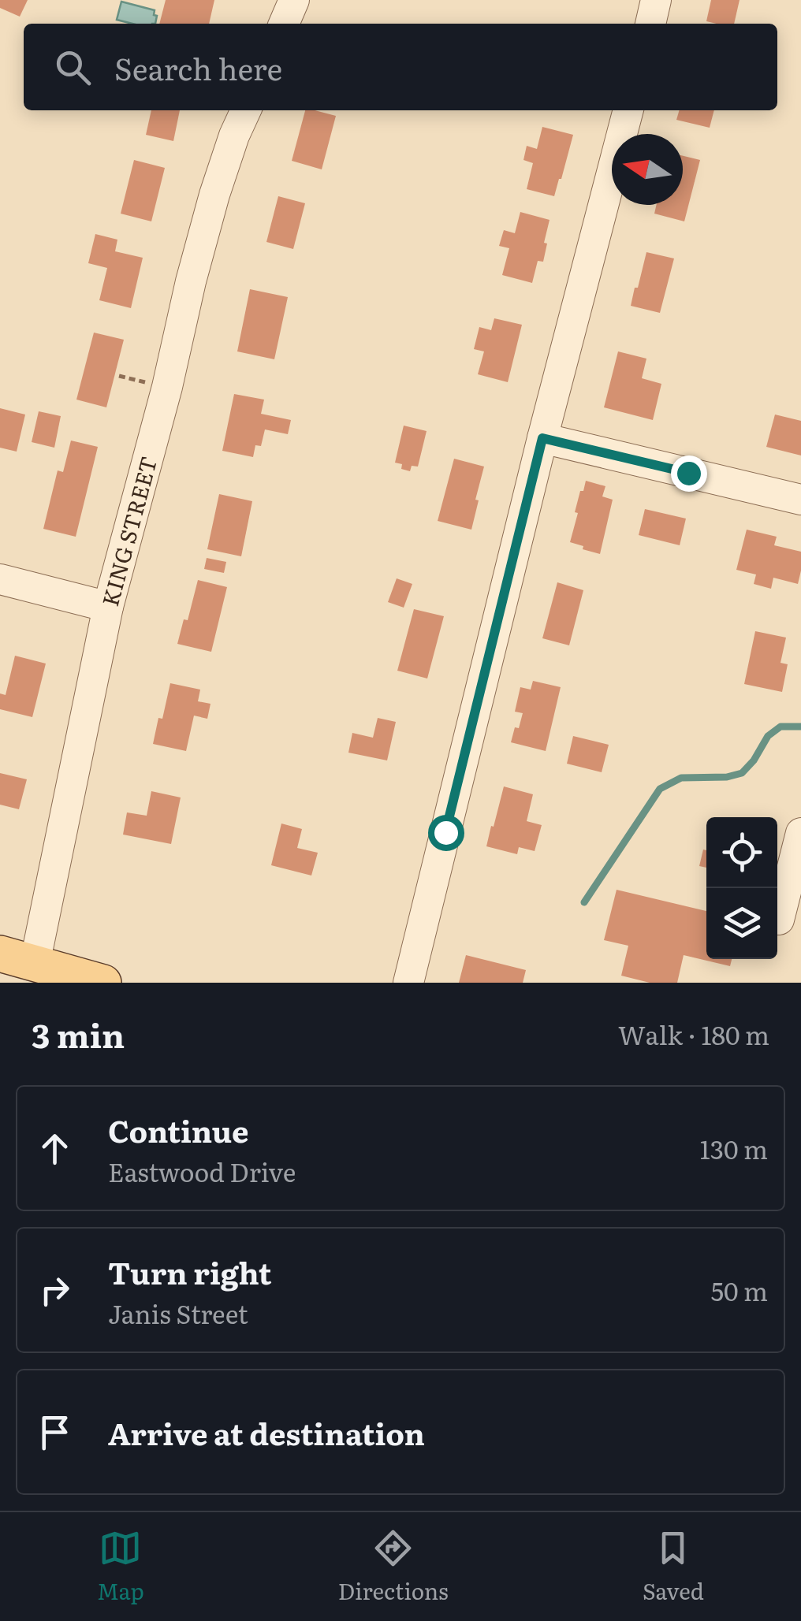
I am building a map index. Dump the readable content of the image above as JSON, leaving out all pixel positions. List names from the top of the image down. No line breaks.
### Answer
{"streets":{"street":["KING STREET"]},"north":"left","page":{"search":"Search here","heading":["3 min","Walk · 180 m"],"list":[["Continue","Eastwood Drive","130 m"],["Turn right","Janis Street","50 m"],"Arrive at destination"],"nav":["Map","Directions","Saved"]}}
